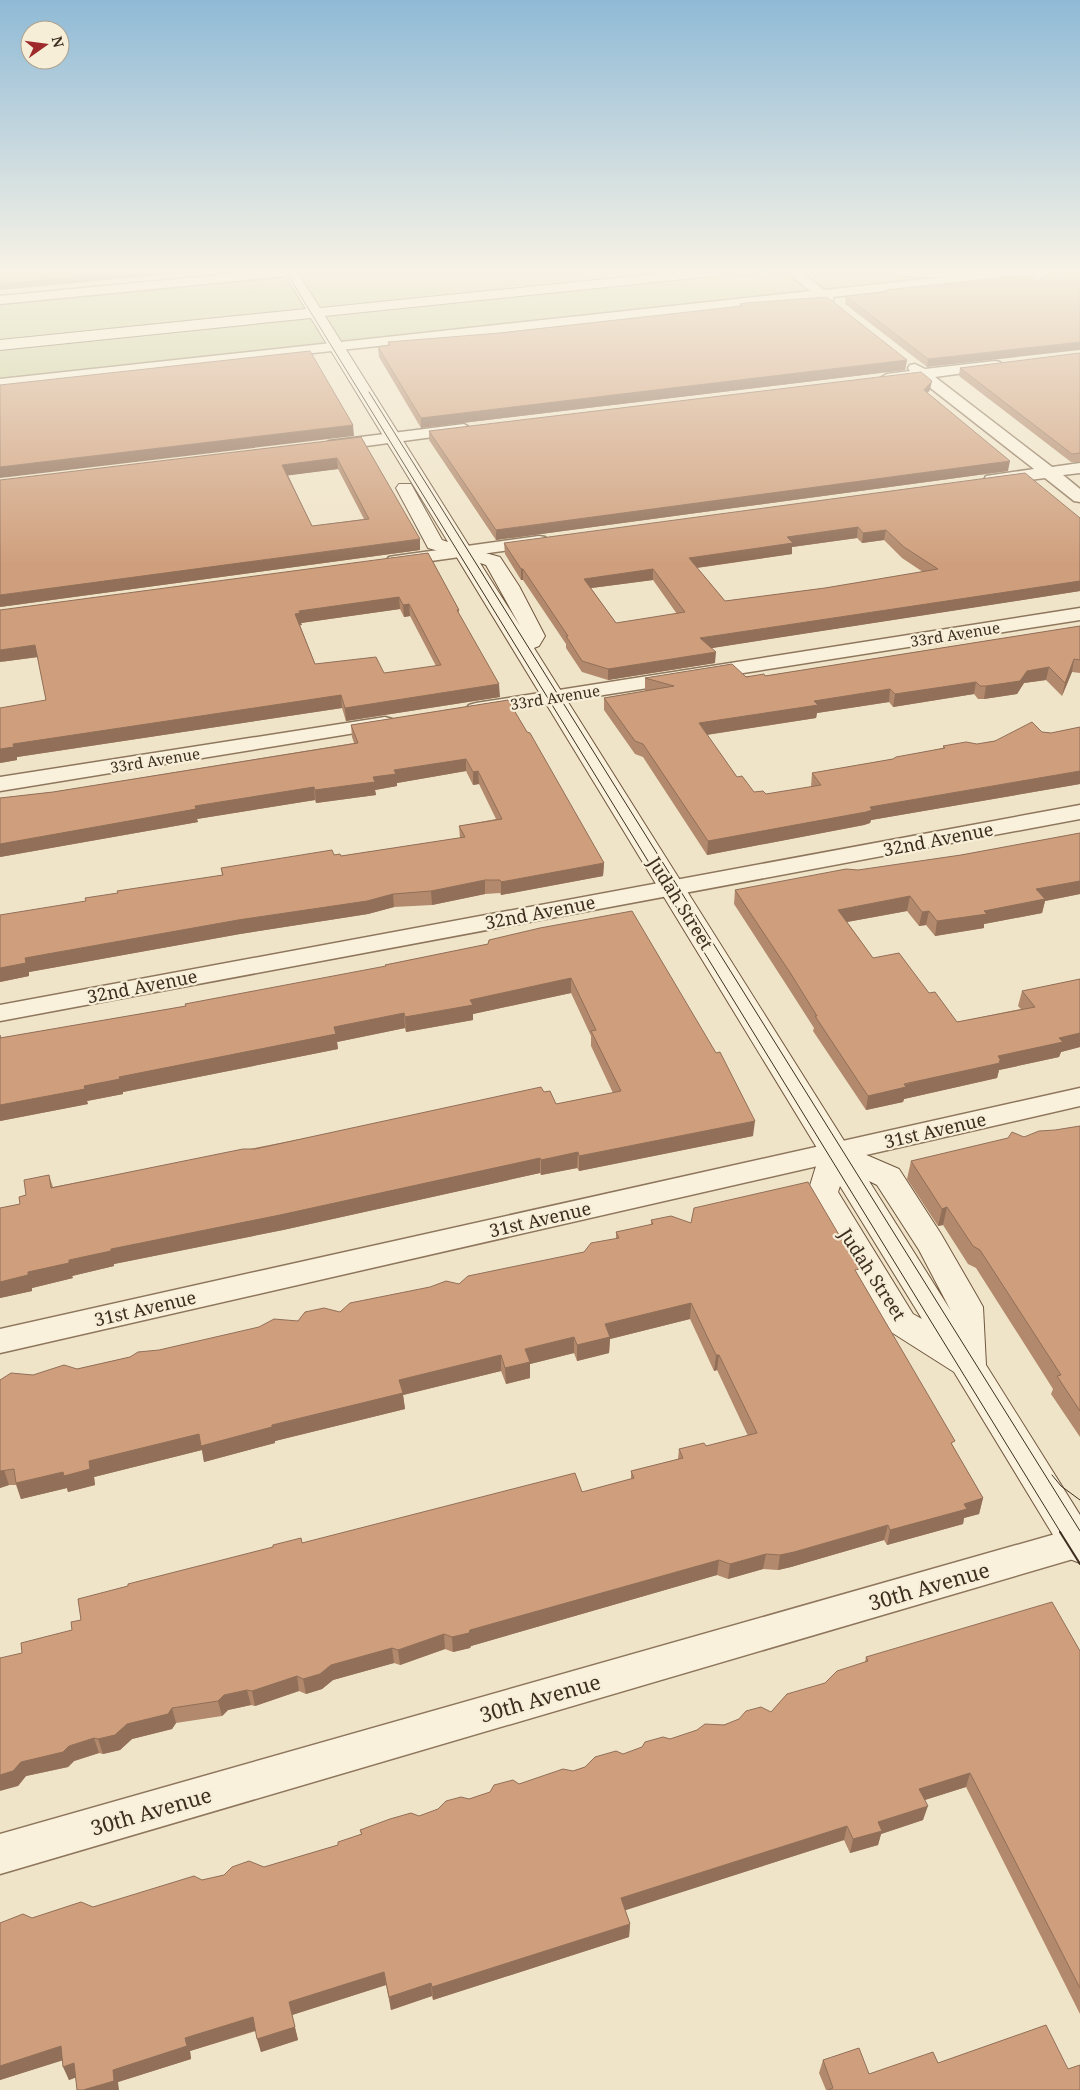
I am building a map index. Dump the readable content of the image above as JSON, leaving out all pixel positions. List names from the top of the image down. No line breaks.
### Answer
{"streets":{"street":["33rd Avenue","32nd Avenue","Judah Street","31st Avenue","30th Avenue"]},"crossings":[["33rd Avenue","Judah Street"],["32nd Avenue","Judah Street"],["Judah Street","31st Avenue"],["Judah Street","30th Avenue"]],"north":"right"}
